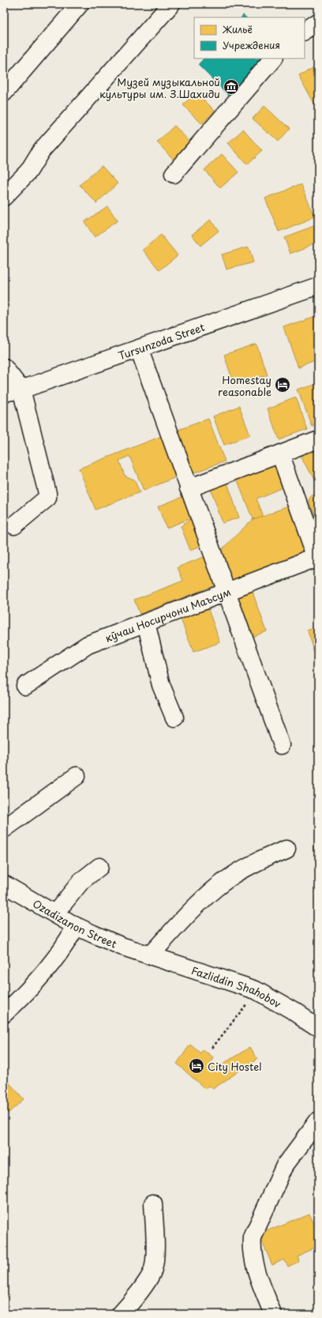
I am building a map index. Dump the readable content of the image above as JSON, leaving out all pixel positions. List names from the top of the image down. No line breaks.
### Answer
{"streets":{"street":["Tursunzoda Street","кӯчаи Носирчони Маъсум","Ozadizanon Street","Fazliddin Shahobov"]},"crossings":[["Ozadizanon Street","Fazliddin Shahobov"]],"places":{"museum":["Музей музыкальной культуры им. З.Шахиди"],"hotel":["Homestay reasonable","City Hostel"]},"legend":["Жильё","Учреждения"]}
